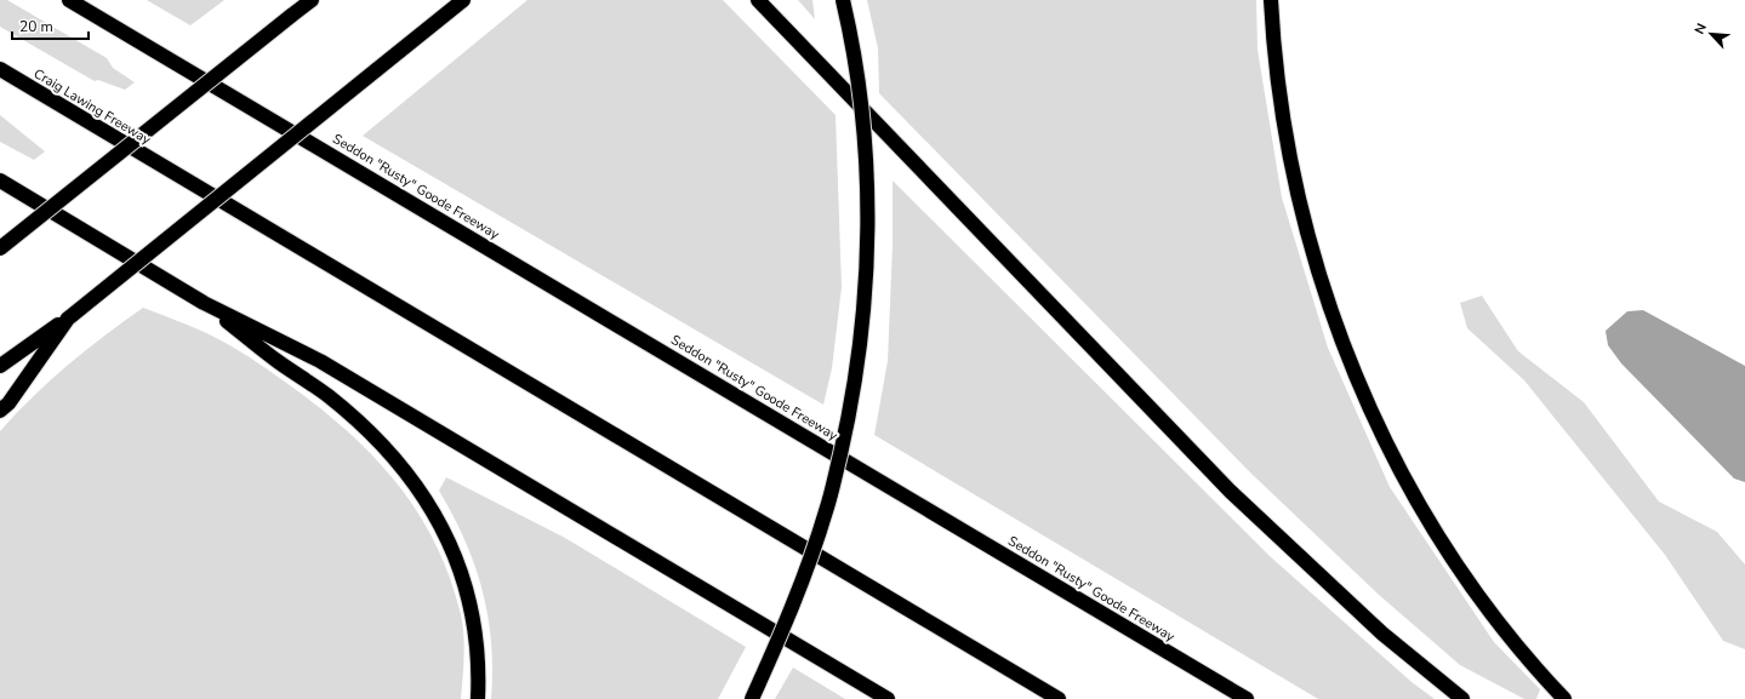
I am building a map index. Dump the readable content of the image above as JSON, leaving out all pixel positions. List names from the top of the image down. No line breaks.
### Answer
{"streets":{"highway":["Craig Lawing Freeway","Seddon \"Rusty\" Goode Freeway"]},"scale_bar":"20 m","north":"top left"}
